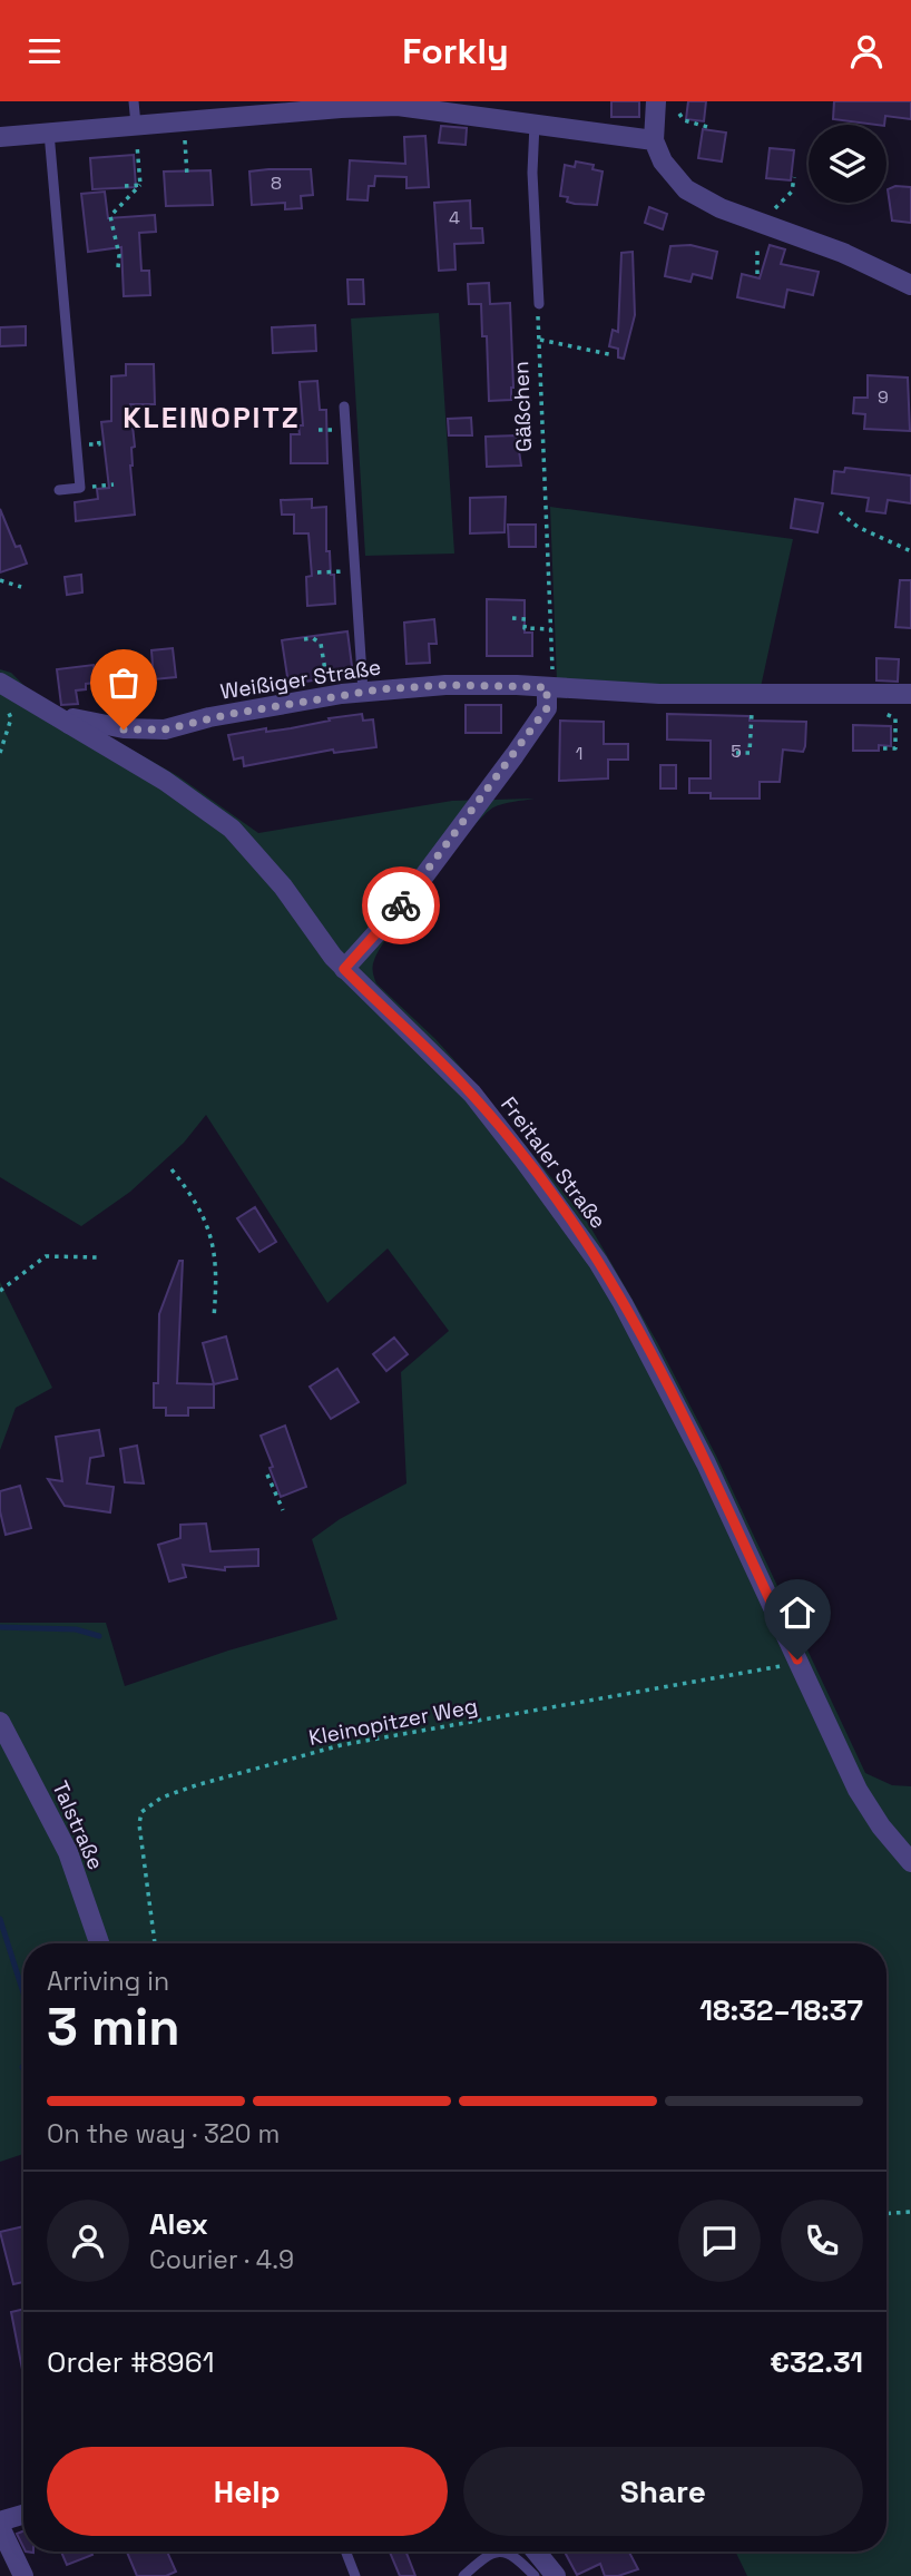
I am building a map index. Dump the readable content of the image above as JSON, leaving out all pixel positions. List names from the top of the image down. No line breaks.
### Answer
{"streets":{"street":["Weißiger Straße","Freitaler Straße","Talstraße"],"path":["Gäßchen","Kleinopitzer Weg"]},"crossings":[["Gäßchen","Weißiger Straße"],["Weißiger Straße","Freitaler Straße"],["Freitaler Straße","Kleinopitzer Weg"]],"districts":["KLEINOPITZ"],"house_numbers":["8","4","9","5","1"],"page":{"header":"Forkly","heading":["3 min","Arriving in","18:32–18:37"],"panel":["Alex","Courier · 4.9","Order #8961","€32.31"],"bar":"On the way · 320 m","buttons":["Help","Share"]}}
